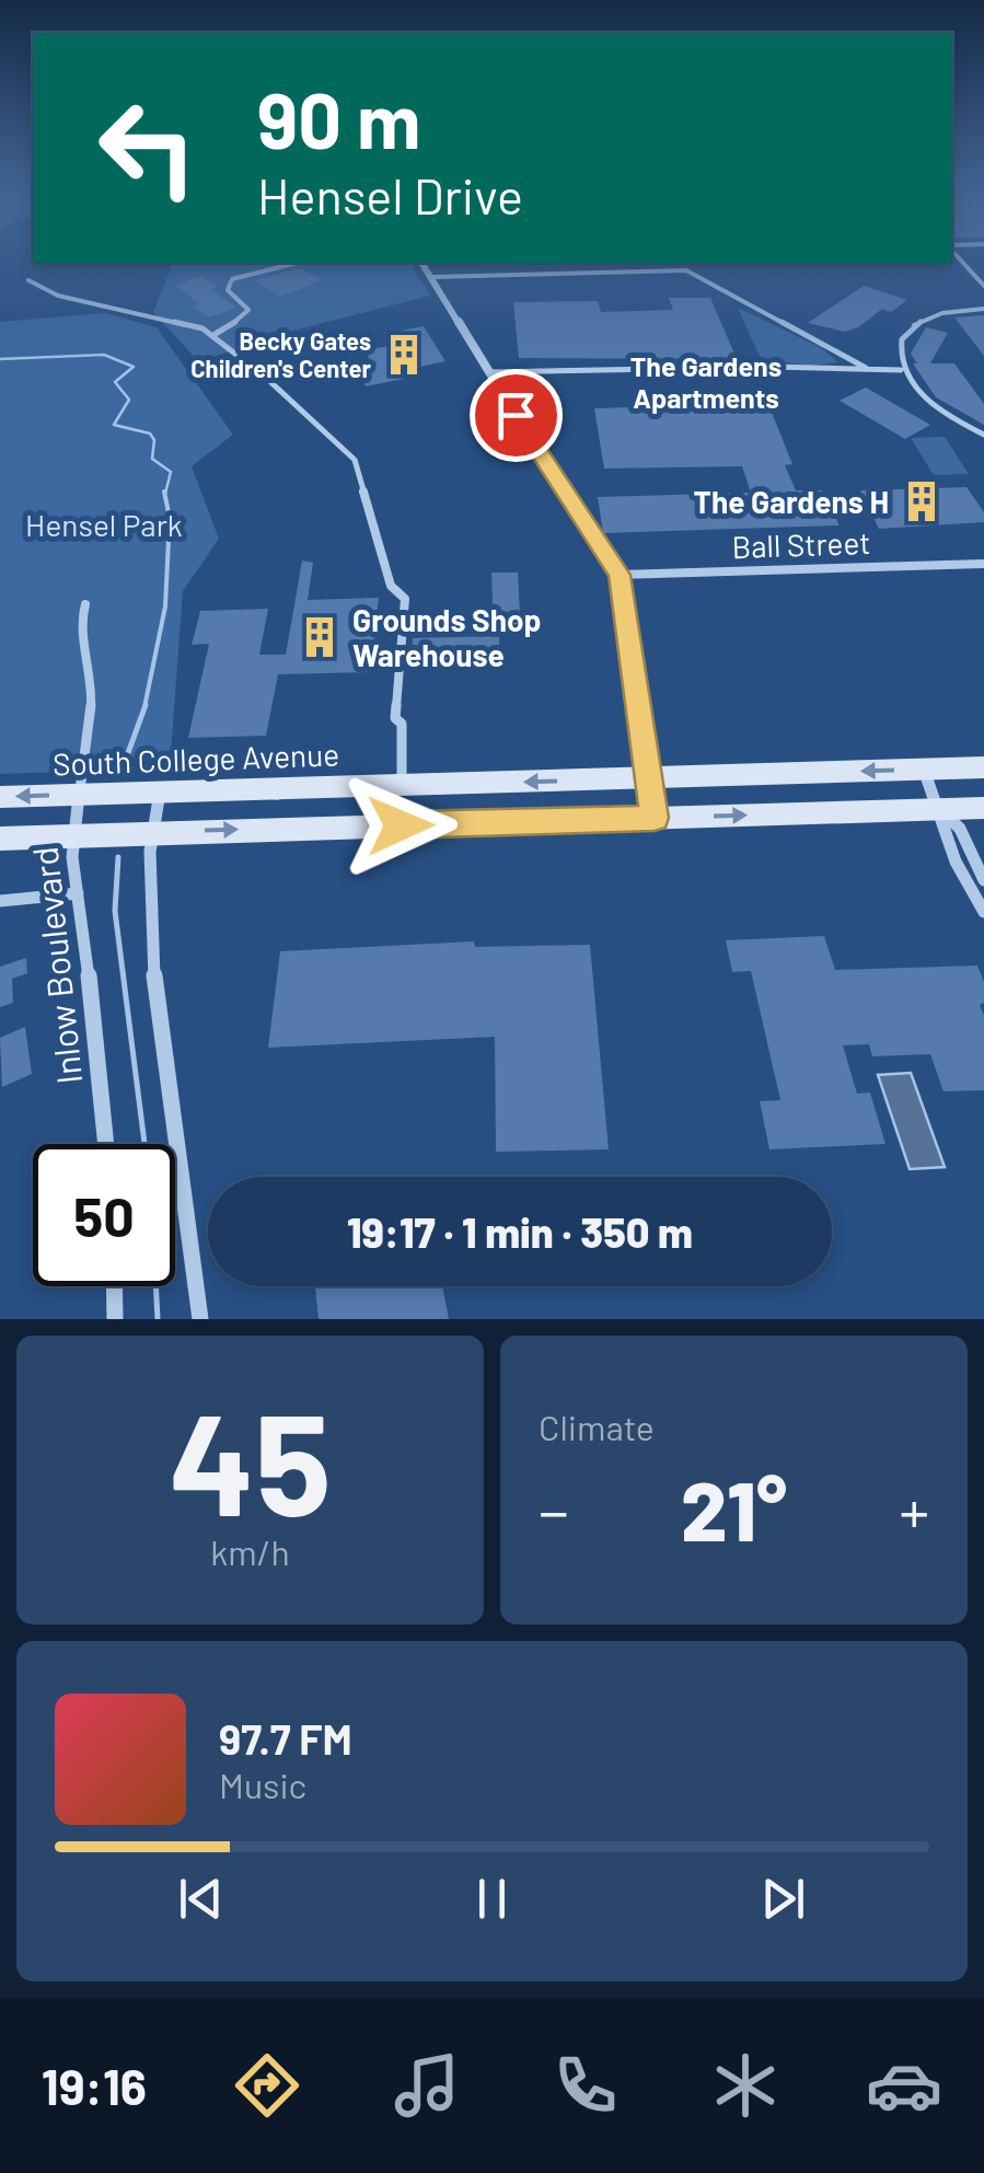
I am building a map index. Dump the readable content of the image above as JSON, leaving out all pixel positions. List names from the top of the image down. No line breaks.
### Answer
{"streets":{"main road":["South College Avenue"],"street":["Inlow Boulevard"],"lane":["Ball Street"]},"crossings":[["South College Avenue","Inlow Boulevard"]],"districts":["The Gardens Apartments"],"parks":["Hensel Park"],"places":{"building":["Becky Gates Children's Center","The Gardens H","Grounds Shop Warehouse"]},"page":{"turn":["90 m","Hensel Drive"],"limit":"50","trip":"19:17 · 1 min · 350 m","tile":[["45","km/h"],"Climate"],"heat":["−","21°","+"],"song":["97.7 FM","Music"],"tabs":"19:16"}}
